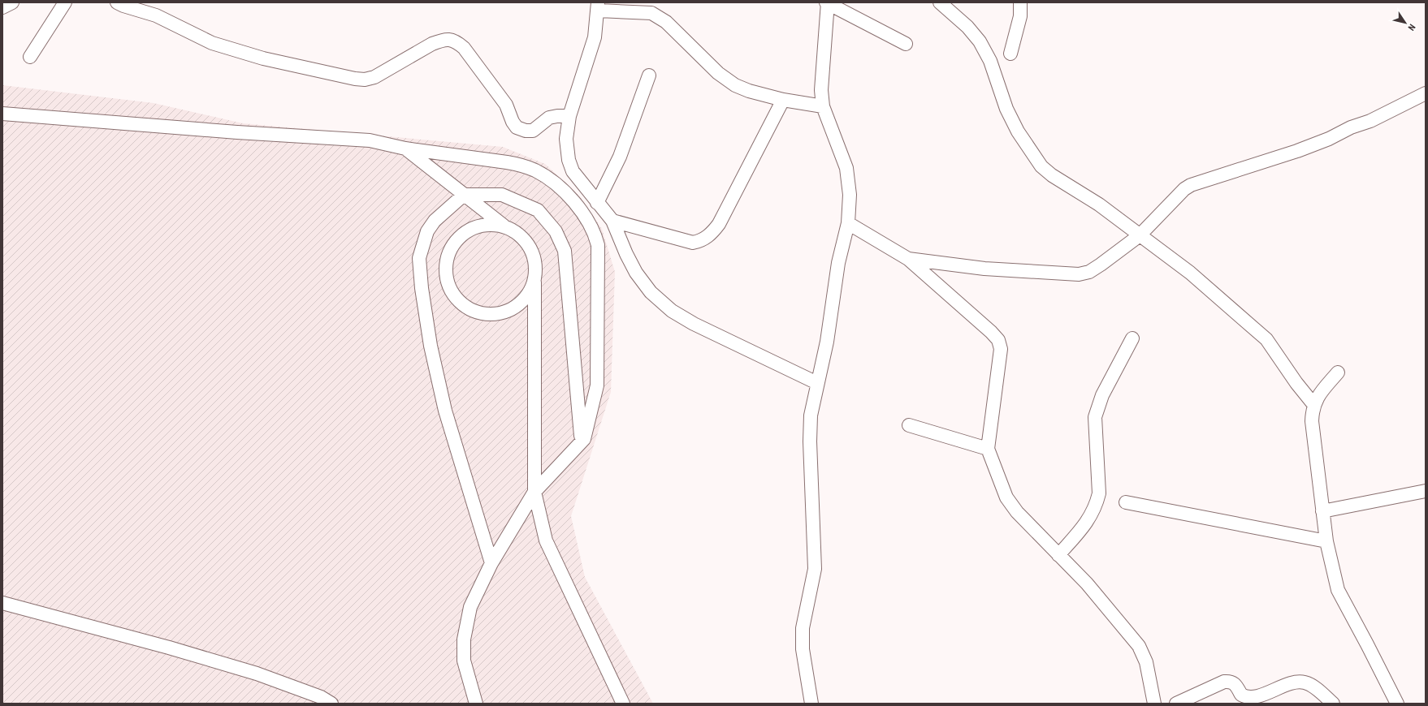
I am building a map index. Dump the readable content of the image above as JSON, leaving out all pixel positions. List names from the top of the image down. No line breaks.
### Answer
{"north":"bottom right"}
